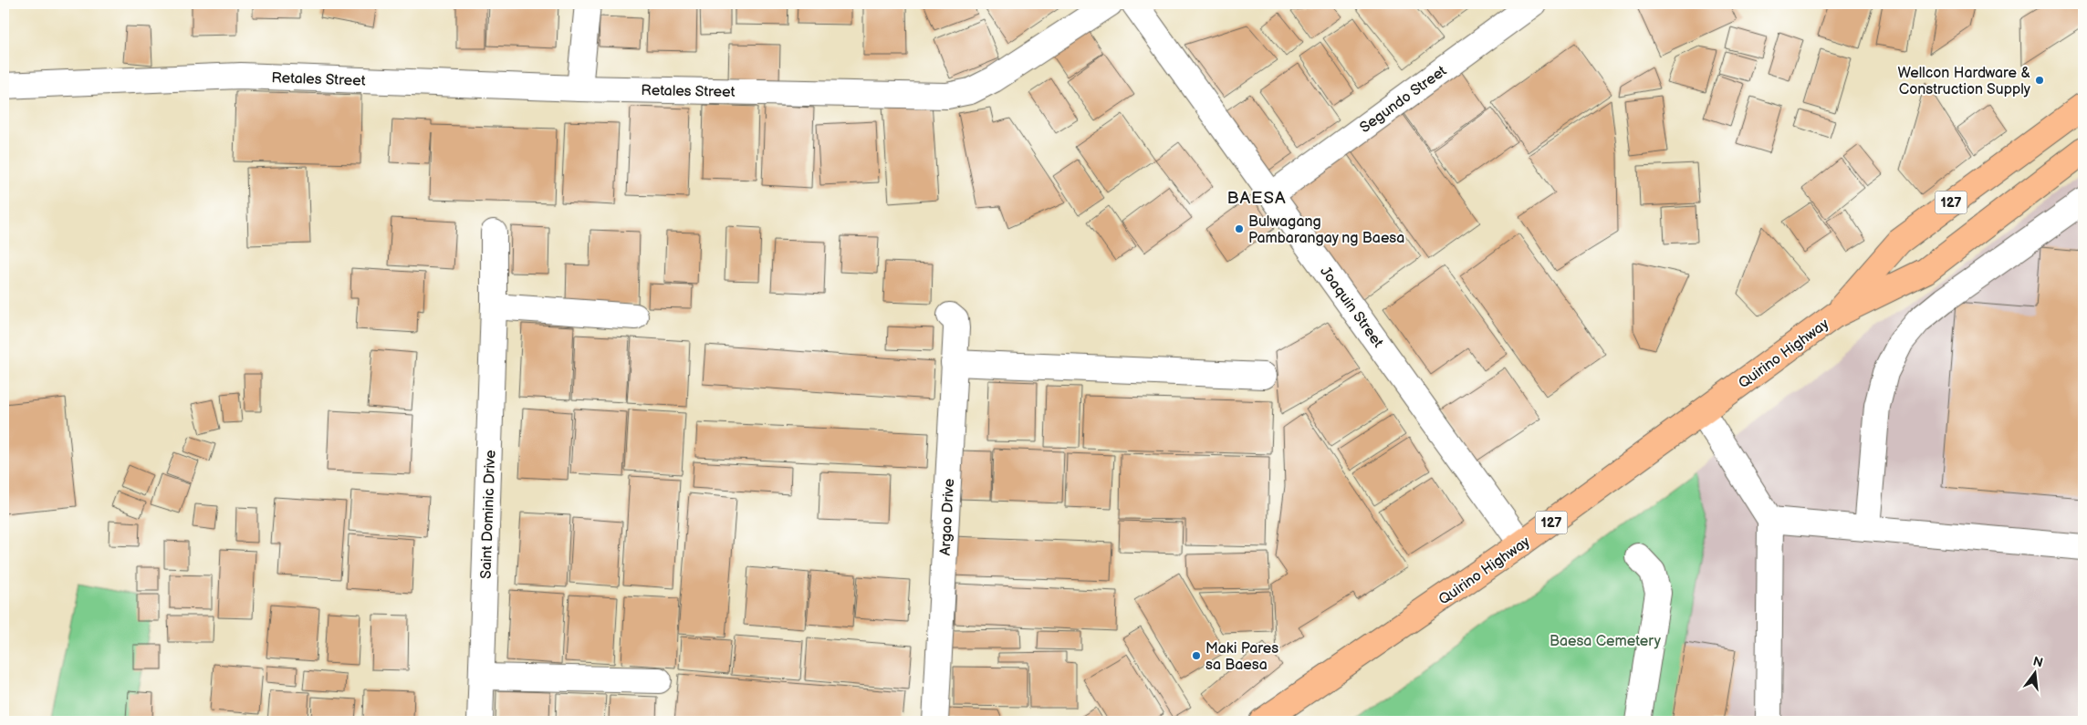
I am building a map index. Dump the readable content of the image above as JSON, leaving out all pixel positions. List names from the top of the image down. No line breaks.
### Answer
{"streets":{"main road":["127","Quirino Highway"],"street":["Retales Street","Segundo Street","Joaquin Street","Saint Dominic Drive","Argao Drive"]},"crossings":[["Segundo Street","Joaquin Street"],["Joaquin Street","Quirino Highway"]],"districts":["BAESA"],"parks":["Baesa Cemetery"],"places":["Wellcon Hardware & Construction Supply","Bulwagang Pambarangay ng Baesa","Maki Pares sa Baesa"],"north":"top"}
